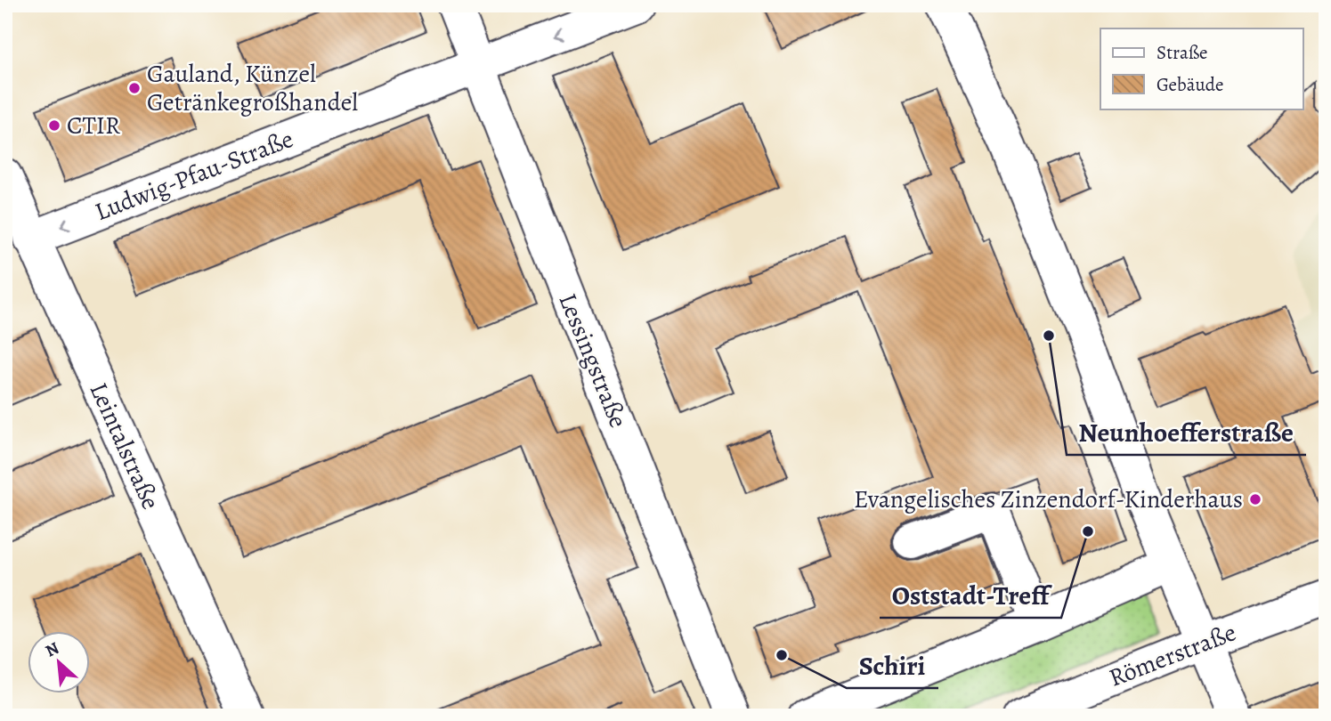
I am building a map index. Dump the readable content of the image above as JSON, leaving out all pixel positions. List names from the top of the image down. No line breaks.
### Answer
{"streets":{"street":["Ludwig-Pfau-Straße","Lessingstraße","Leintalstraße","Römerstraße"]},"crossings":[["Ludwig-Pfau-Straße","Lessingstraße"],["Ludwig-Pfau-Straße","Leintalstraße"]],"one_way":["Ludwig-Pfau-Straße"],"places":["Gauland, Künzel Getränkegroßhandel","CTIR","Neunhoefferstraße","Evangelisches Zinzendorf-Kinderhaus","Oststadt-Treff","Schiri"],"legend":["Straße","Gebäude"],"north":"top left"}
